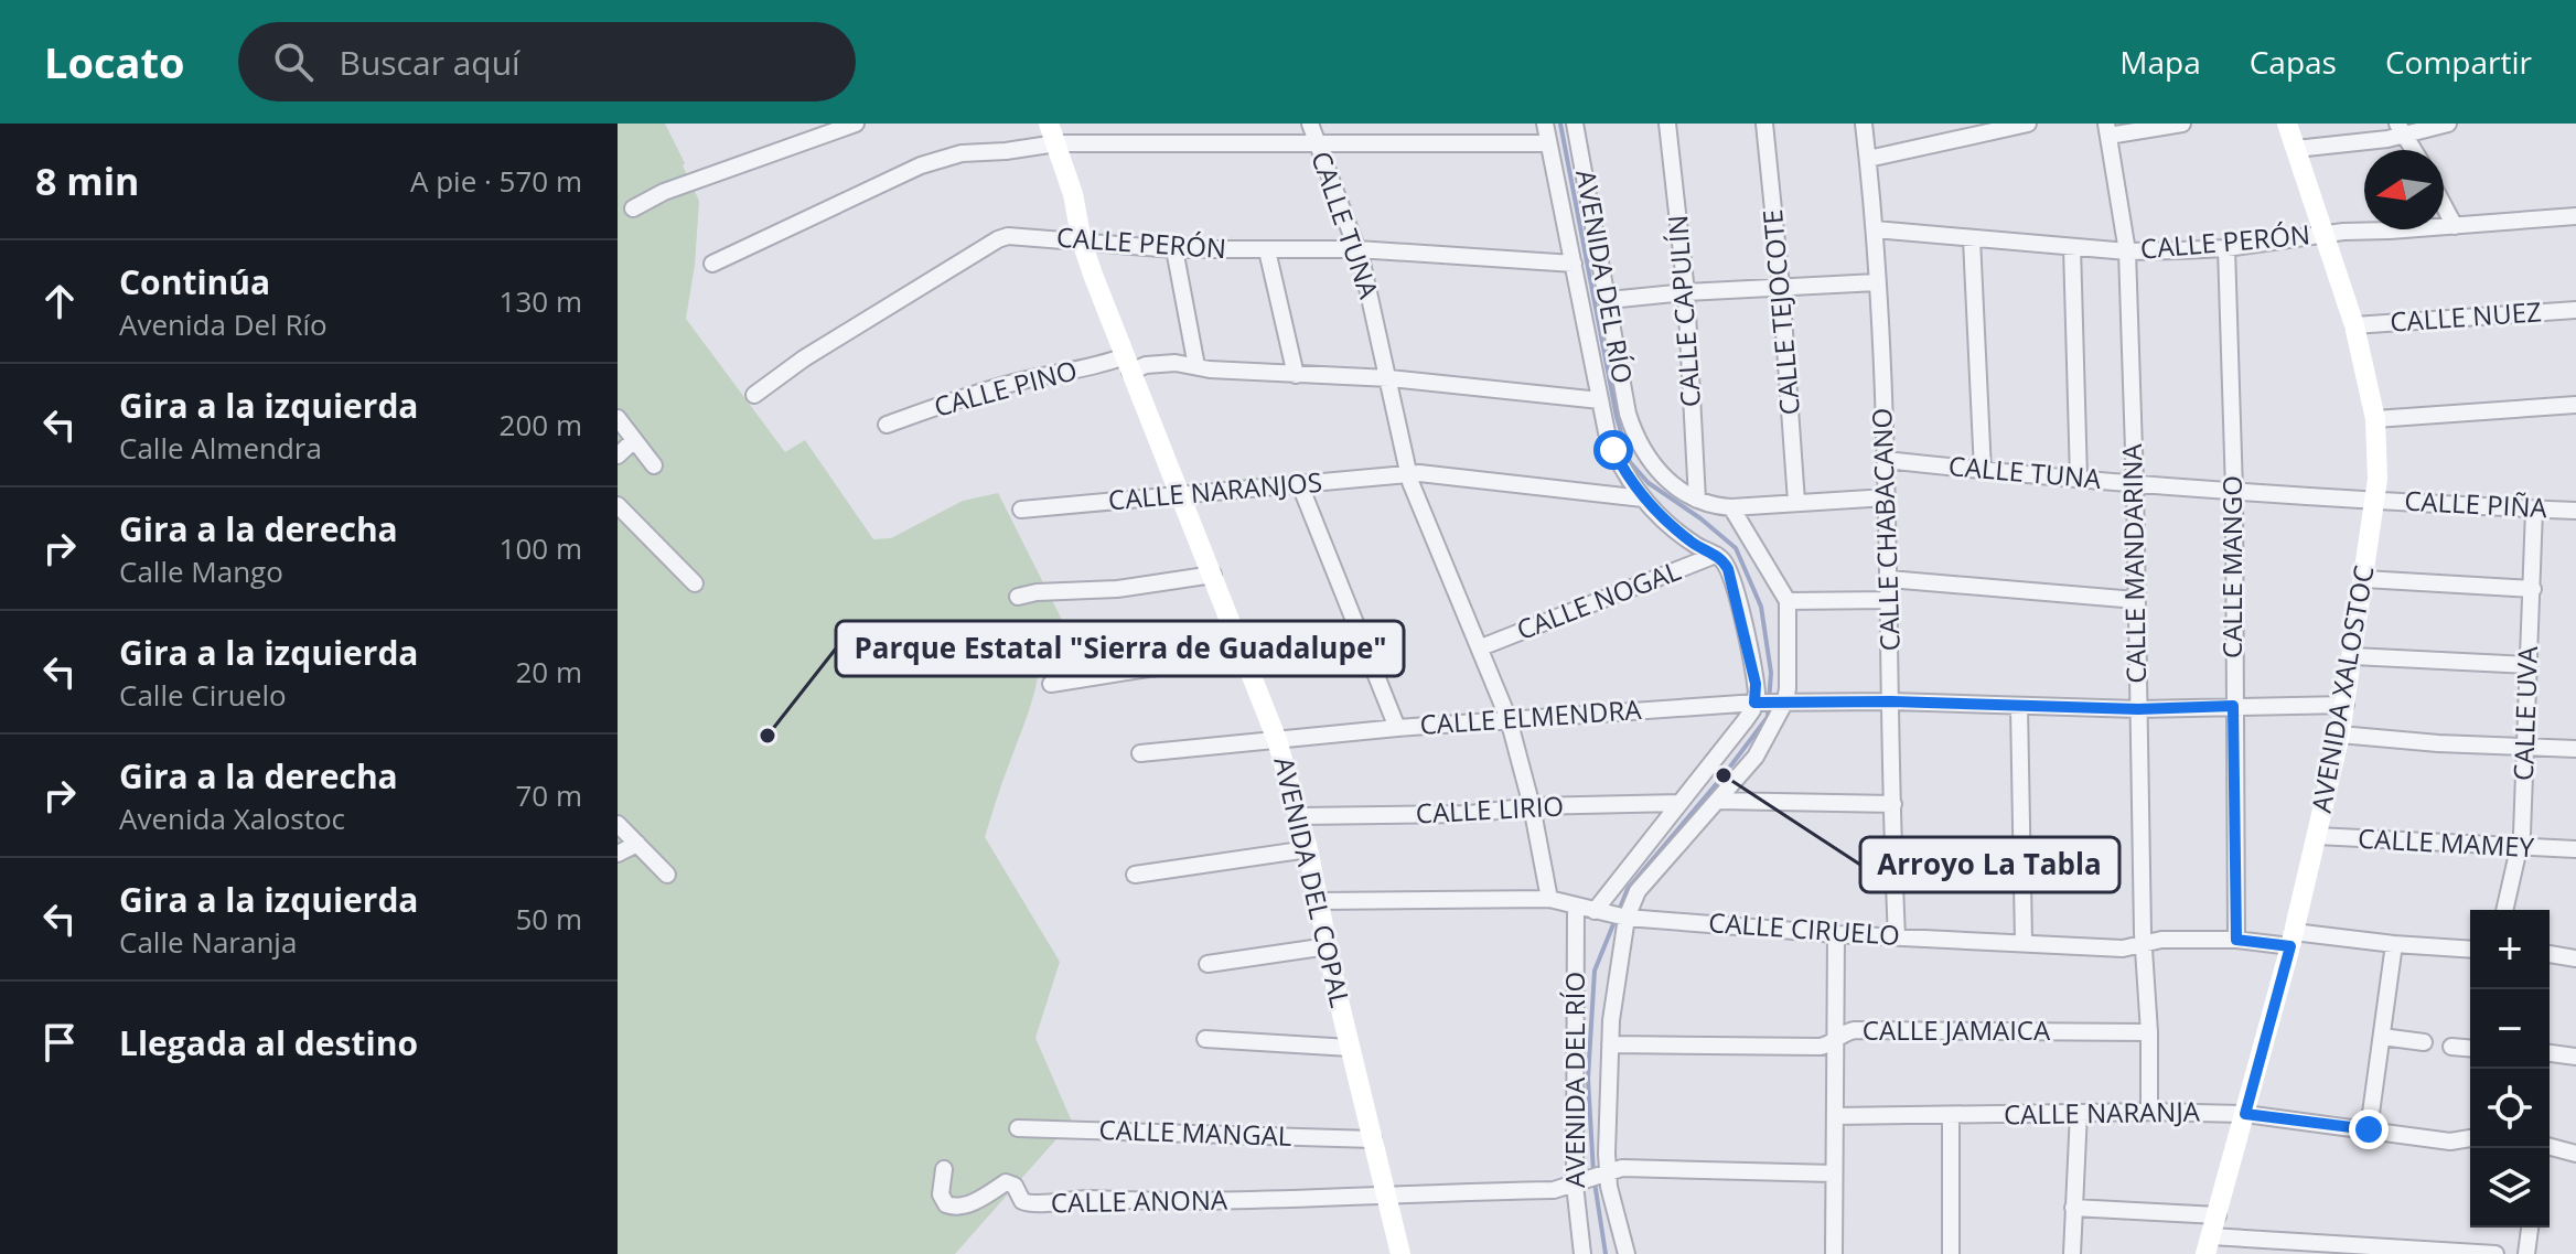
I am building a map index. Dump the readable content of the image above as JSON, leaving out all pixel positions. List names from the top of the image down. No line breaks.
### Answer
{"streets":{"street":["CALLE TUNA","CALLE PERÓN","AVENIDA DEL RÍO","CALLE CAPULÍN","CALLE TEJOCOTE","CALLE NUEZ","CALLE PINO","CALLE NARANJOS","CALLE PIÑA","CALLE CHABACANO","CALLE MANDARINA","CALLE MANGO","CALLE NOGAL","AVENIDA XALOSTOC","CALLE UVA","CALLE ELMENDRA","CALLE LIRIO","CALLE MAMEY","AVENIDA DEL COPAL","CALLE CIRUELO","CALLE JAMAICA","CALLE NARANJA","CALLE MANGAL","CALLE ANONA"]},"crossings":[["CALLE TUNA","CALLE PERÓN"],["CALLE TUNA","CALLE NARANJOS"],["CALLE TUNA","CALLE PIÑA"],["CALLE TUNA","CALLE CHABACANO"],["CALLE TUNA","CALLE MANDARINA"],["CALLE TUNA","CALLE MANGO"],["CALLE TUNA","CALLE NOGAL"],["CALLE TUNA","AVENIDA XALOSTOC"],["CALLE TUNA","CALLE ELMENDRA"],["CALLE TUNA","CALLE LIRIO"],["CALLE TUNA","CALLE CIRUELO"],["CALLE PERÓN","AVENIDA DEL RÍO"],["CALLE PERÓN","CALLE CHABACANO"],["CALLE PERÓN","CALLE MANDARINA"],["CALLE PERÓN","CALLE MANGO"],["CALLE PERÓN","AVENIDA XALOSTOC"],["CALLE PERÓN","AVENIDA DEL COPAL"],["AVENIDA DEL RÍO","CALLE CAPULÍN"],["AVENIDA DEL RÍO","CALLE NOGAL"],["AVENIDA DEL RÍO","CALLE ELMENDRA"],["AVENIDA DEL RÍO","CALLE CIRUELO"],["AVENIDA DEL RÍO","CALLE JAMAICA"],["CALLE NUEZ","AVENIDA XALOSTOC"],["CALLE PINO","AVENIDA DEL COPAL"],["CALLE NARANJOS","AVENIDA DEL COPAL"],["CALLE PIÑA","AVENIDA XALOSTOC"],["CALLE PIÑA","CALLE UVA"],["CALLE CHABACANO","CALLE ELMENDRA"],["CALLE CHABACANO","CALLE CIRUELO"],["CALLE MANDARINA","CALLE ELMENDRA"],["CALLE MANDARINA","CALLE CIRUELO"],["CALLE MANDARINA","CALLE JAMAICA"],["CALLE MANDARINA","CALLE NARANJA"],["CALLE MANGO","CALLE ELMENDRA"],["CALLE MANGO","CALLE CIRUELO"],["AVENIDA XALOSTOC","CALLE ELMENDRA"],["AVENIDA XALOSTOC","CALLE MAMEY"],["AVENIDA XALOSTOC","CALLE CIRUELO"],["AVENIDA XALOSTOC","CALLE NARANJA"],["CALLE UVA","CALLE MAMEY"],["CALLE ELMENDRA","AVENIDA DEL COPAL"],["CALLE LIRIO","AVENIDA DEL COPAL"],["AVENIDA DEL COPAL","CALLE CIRUELO"],["AVENIDA DEL COPAL","CALLE MANGAL"],["AVENIDA DEL COPAL","CALLE ANONA"]],"places":["Parque Estatal \"Sierra de Guadalupe\"","Arroyo La Tabla"],"north":"left","page":{"header":"Locato","search":"Buscar aquí","nav":["Mapa","Capas","Compartir"],"heading":["8 min","A pie · 570 m"],"list":[["Continúa","Avenida Del Río","130 m"],["Gira a la izquierda","Calle Almendra","200 m"],["Gira a la derecha","Calle Mango","100 m"],["Gira a la izquierda","Calle Ciruelo","20 m"],["Gira a la derecha","Avenida Xalostoc","70 m"],["Gira a la izquierda","Calle Naranja","50 m"],"Llegada al destino"],"map_buttons":["+","−"]}}
